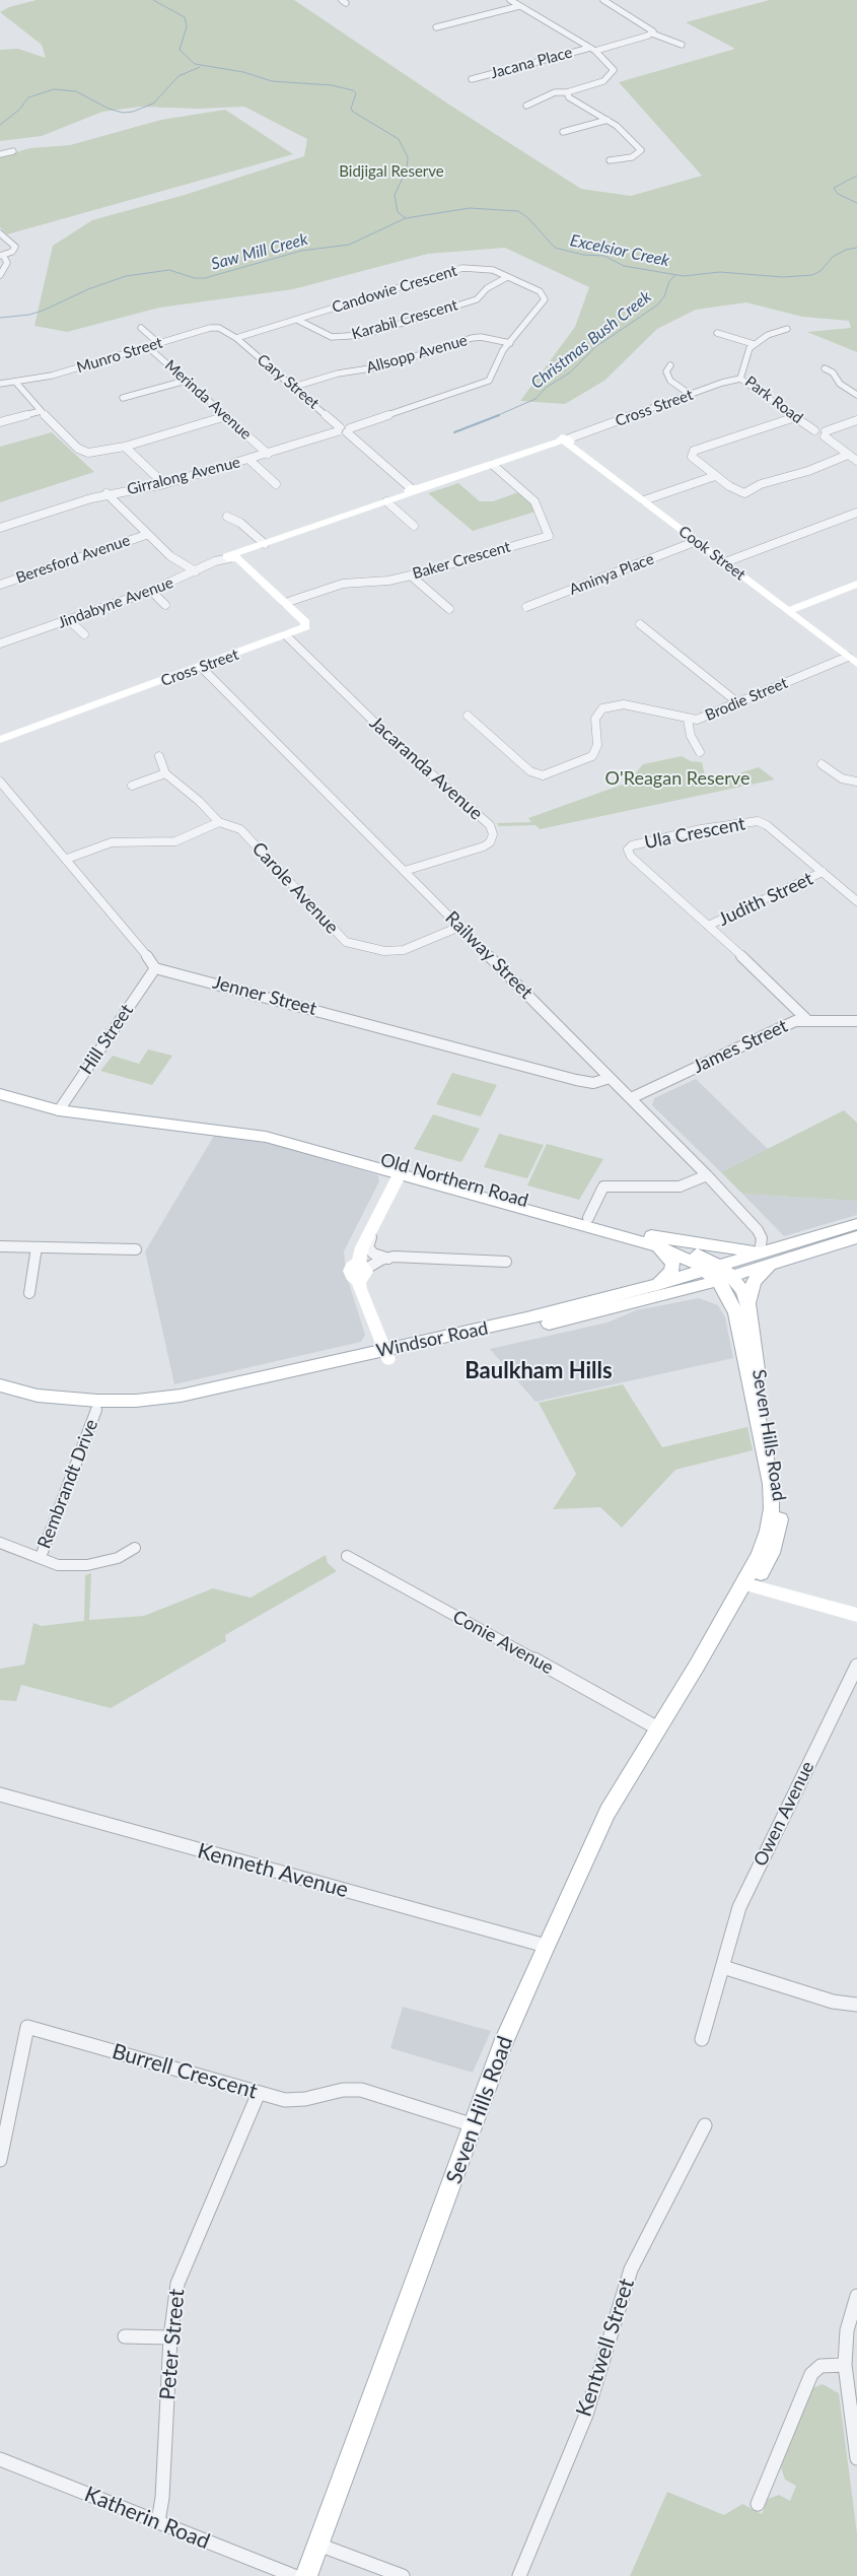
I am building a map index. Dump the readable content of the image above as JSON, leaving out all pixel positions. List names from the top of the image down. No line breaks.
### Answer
{"streets":{"main road":["Old Northern Road","Windsor Road","Seven Hills Road"],"street":["Jacana Place","Candowie Crescent","Karabil Crescent","Allsopp Avenue","Munro Street","Cary Street","Merinda Avenue","Park Road","Cross Street","Girralong Avenue","Cook Street","Beresford Avenue","Baker Crescent","Aminya Place","Jindabyne Avenue","Brodie Street","Jacaranda Avenue","Ula Crescent","Carole Avenue","Judith Street","Railway Street","Jenner Street","Hill Street","James Street","Rembrandt Drive","Conie Avenue","Owen Avenue","Kenneth Avenue","Burrell Crescent","Peter Street","Kentwell Street","Katherin Road"]},"crossings":[["Candowie Crescent","Karabil Crescent"],["Candowie Crescent","Allsopp Avenue"],["Candowie Crescent","Munro Street"],["Candowie Crescent","Cary Street"],["Allsopp Avenue","Cary Street"],["Munro Street","Cary Street"],["Munro Street","Merinda Avenue"],["Cary Street","Girralong Avenue"],["Merinda Avenue","Girralong Avenue"],["Park Road","Cross Street"],["Cross Street","Cook Street"],["Cross Street","Baker Crescent"],["Cross Street","Jindabyne Avenue"],["Cross Street","Jacaranda Avenue"],["Cross Street","Railway Street"],["Cook Street","Aminya Place"],["Cook Street","Brodie Street"],["Jacaranda Avenue","Railway Street"],["Ula Crescent","Judith Street"],["Ula Crescent","James Street"],["Carole Avenue","Railway Street"],["Railway Street","Jenner Street"],["Railway Street","James Street"],["Railway Street","Windsor Road"],["Jenner Street","Hill Street"],["Hill Street","Old Northern Road"],["Old Northern Road","Windsor Road"],["Old Northern Road","Seven Hills Road"],["Windsor Road","Seven Hills Road"],["Windsor Road","Rembrandt Drive"],["Seven Hills Road","Conie Avenue"],["Seven Hills Road","Kenneth Avenue"],["Seven Hills Road","Burrell Crescent"],["Burrell Crescent","Peter Street"],["Peter Street","Katherin Road"]],"districts":["Baulkham Hills"],"water":["Excelsior Creek","Saw Mill Creek","Christmas Bush Creek"],"parks":["Bidjigal Reserve","O'Reagan Reserve"]}
